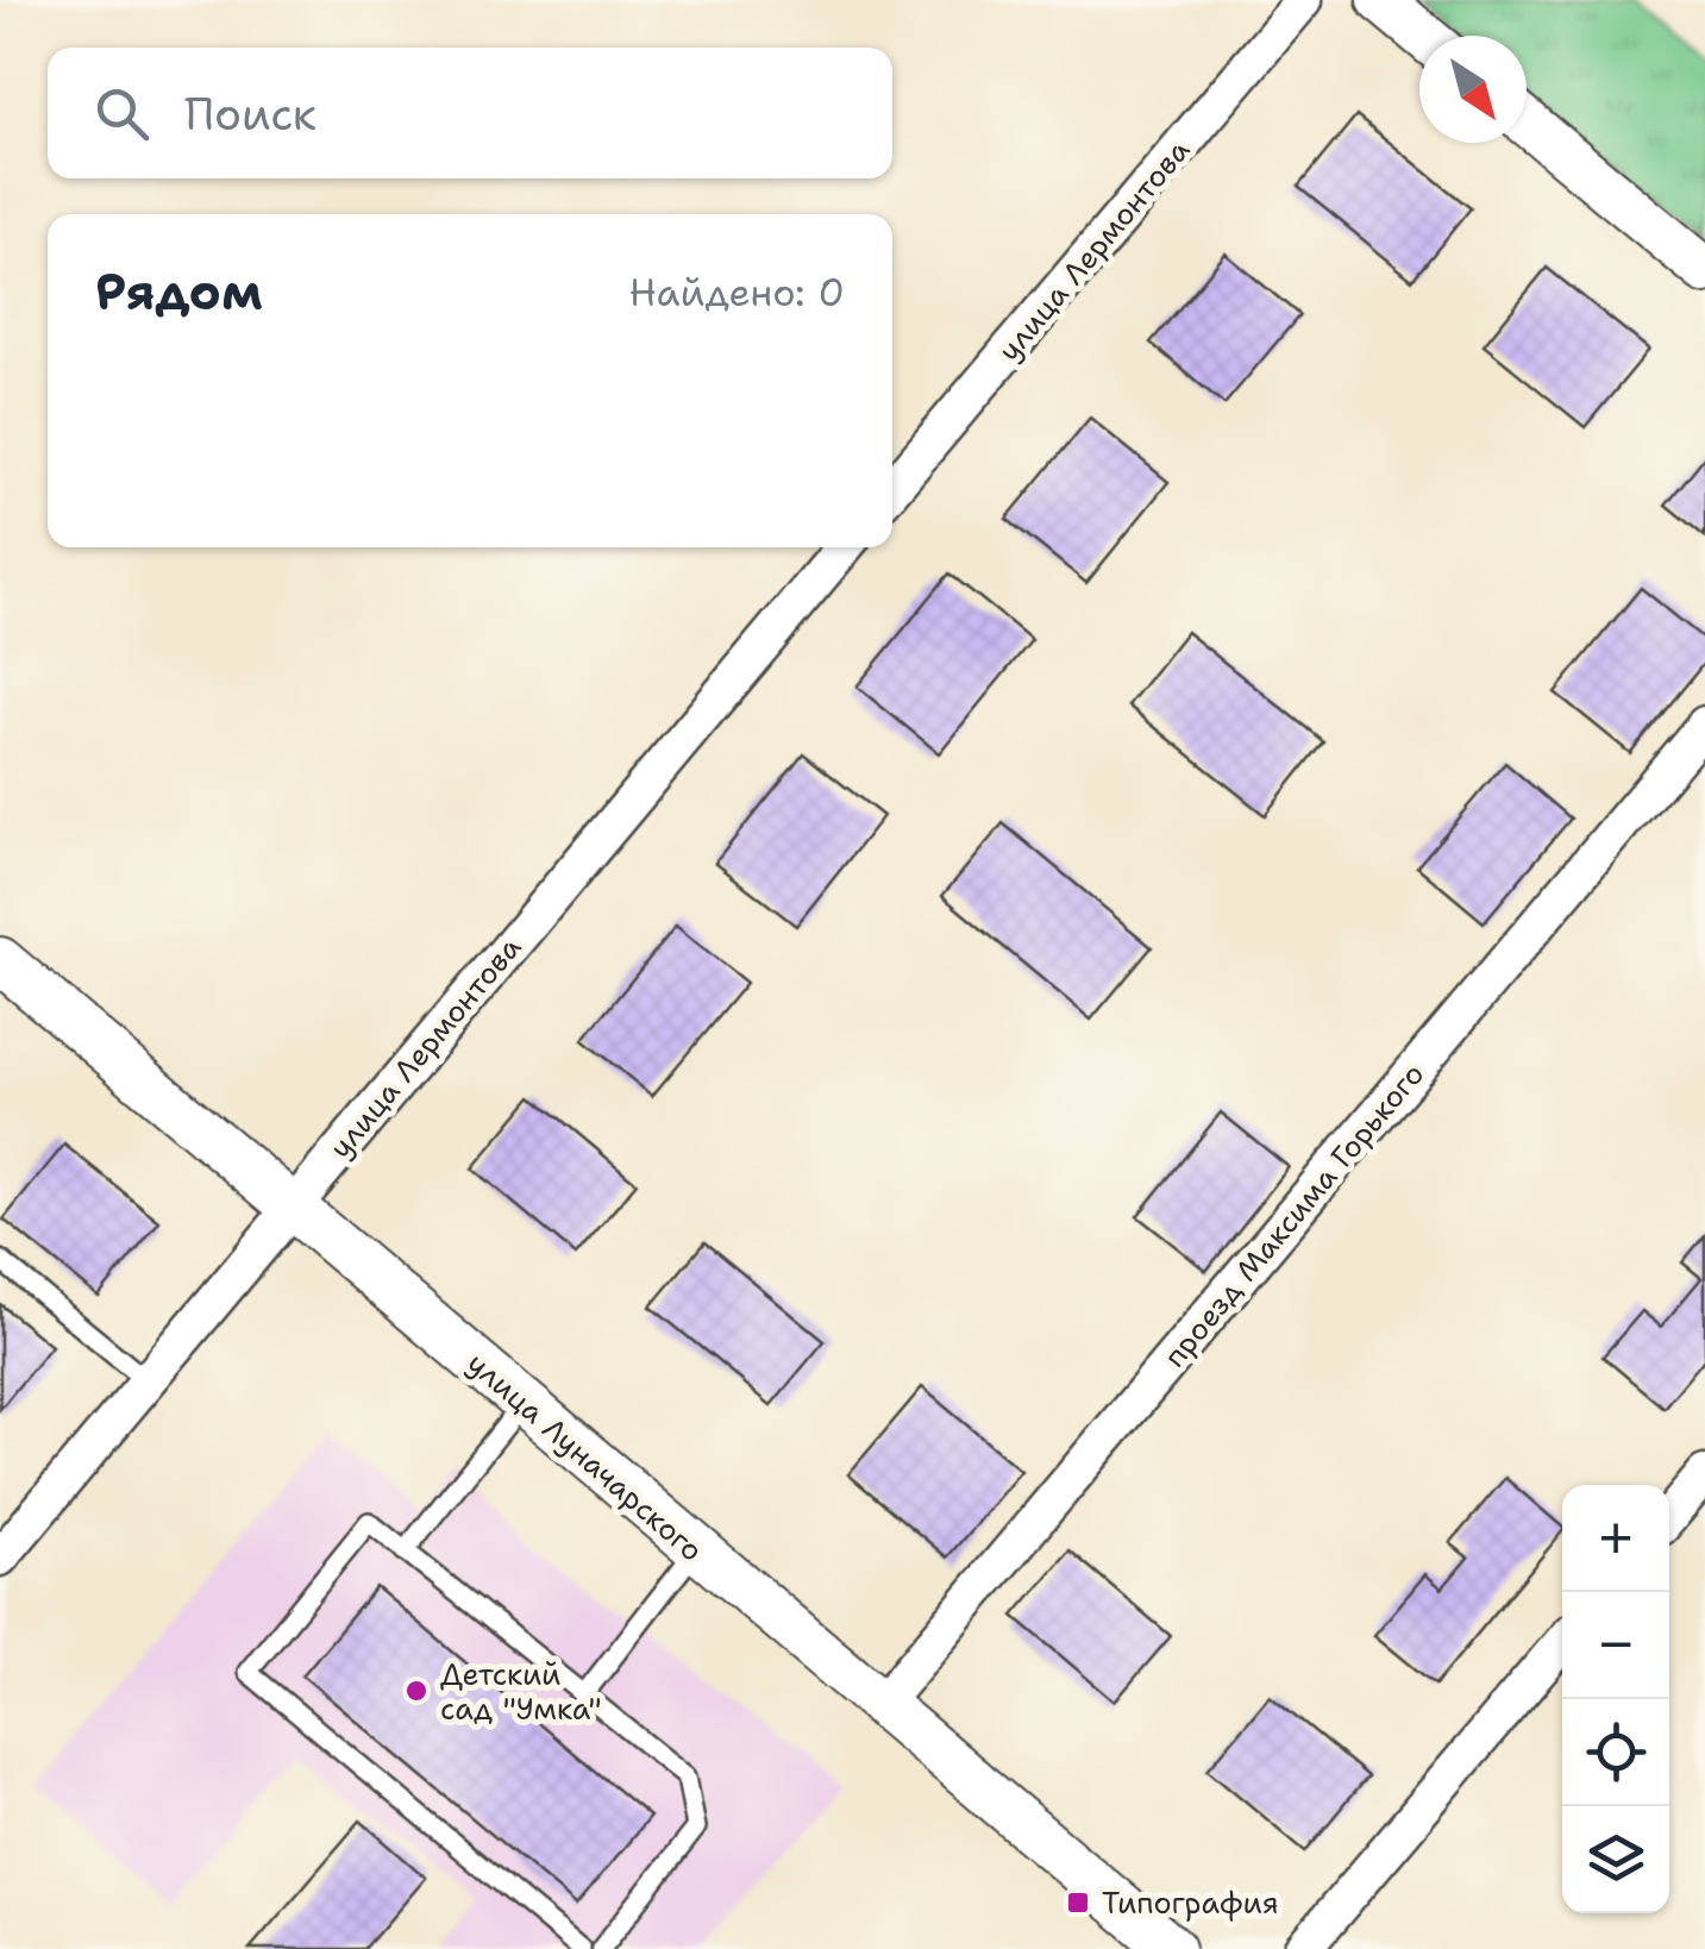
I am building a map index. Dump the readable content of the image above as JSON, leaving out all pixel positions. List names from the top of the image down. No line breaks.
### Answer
{"streets":{"street":["улица Лермонтова","проезд Максима Горького","улица Луначарского"]},"crossings":[["улица Лермонтова","улица Луначарского"],["проезд Максима Горького","улица Луначарского"]],"places":{"other":["Детский сад \"Умка\""],"transit":["Типография"]},"north":"bottom right","page":{"search":"Поиск","heading":["Рядом","Найдено: 0"],"map_buttons":["+","−"]}}
